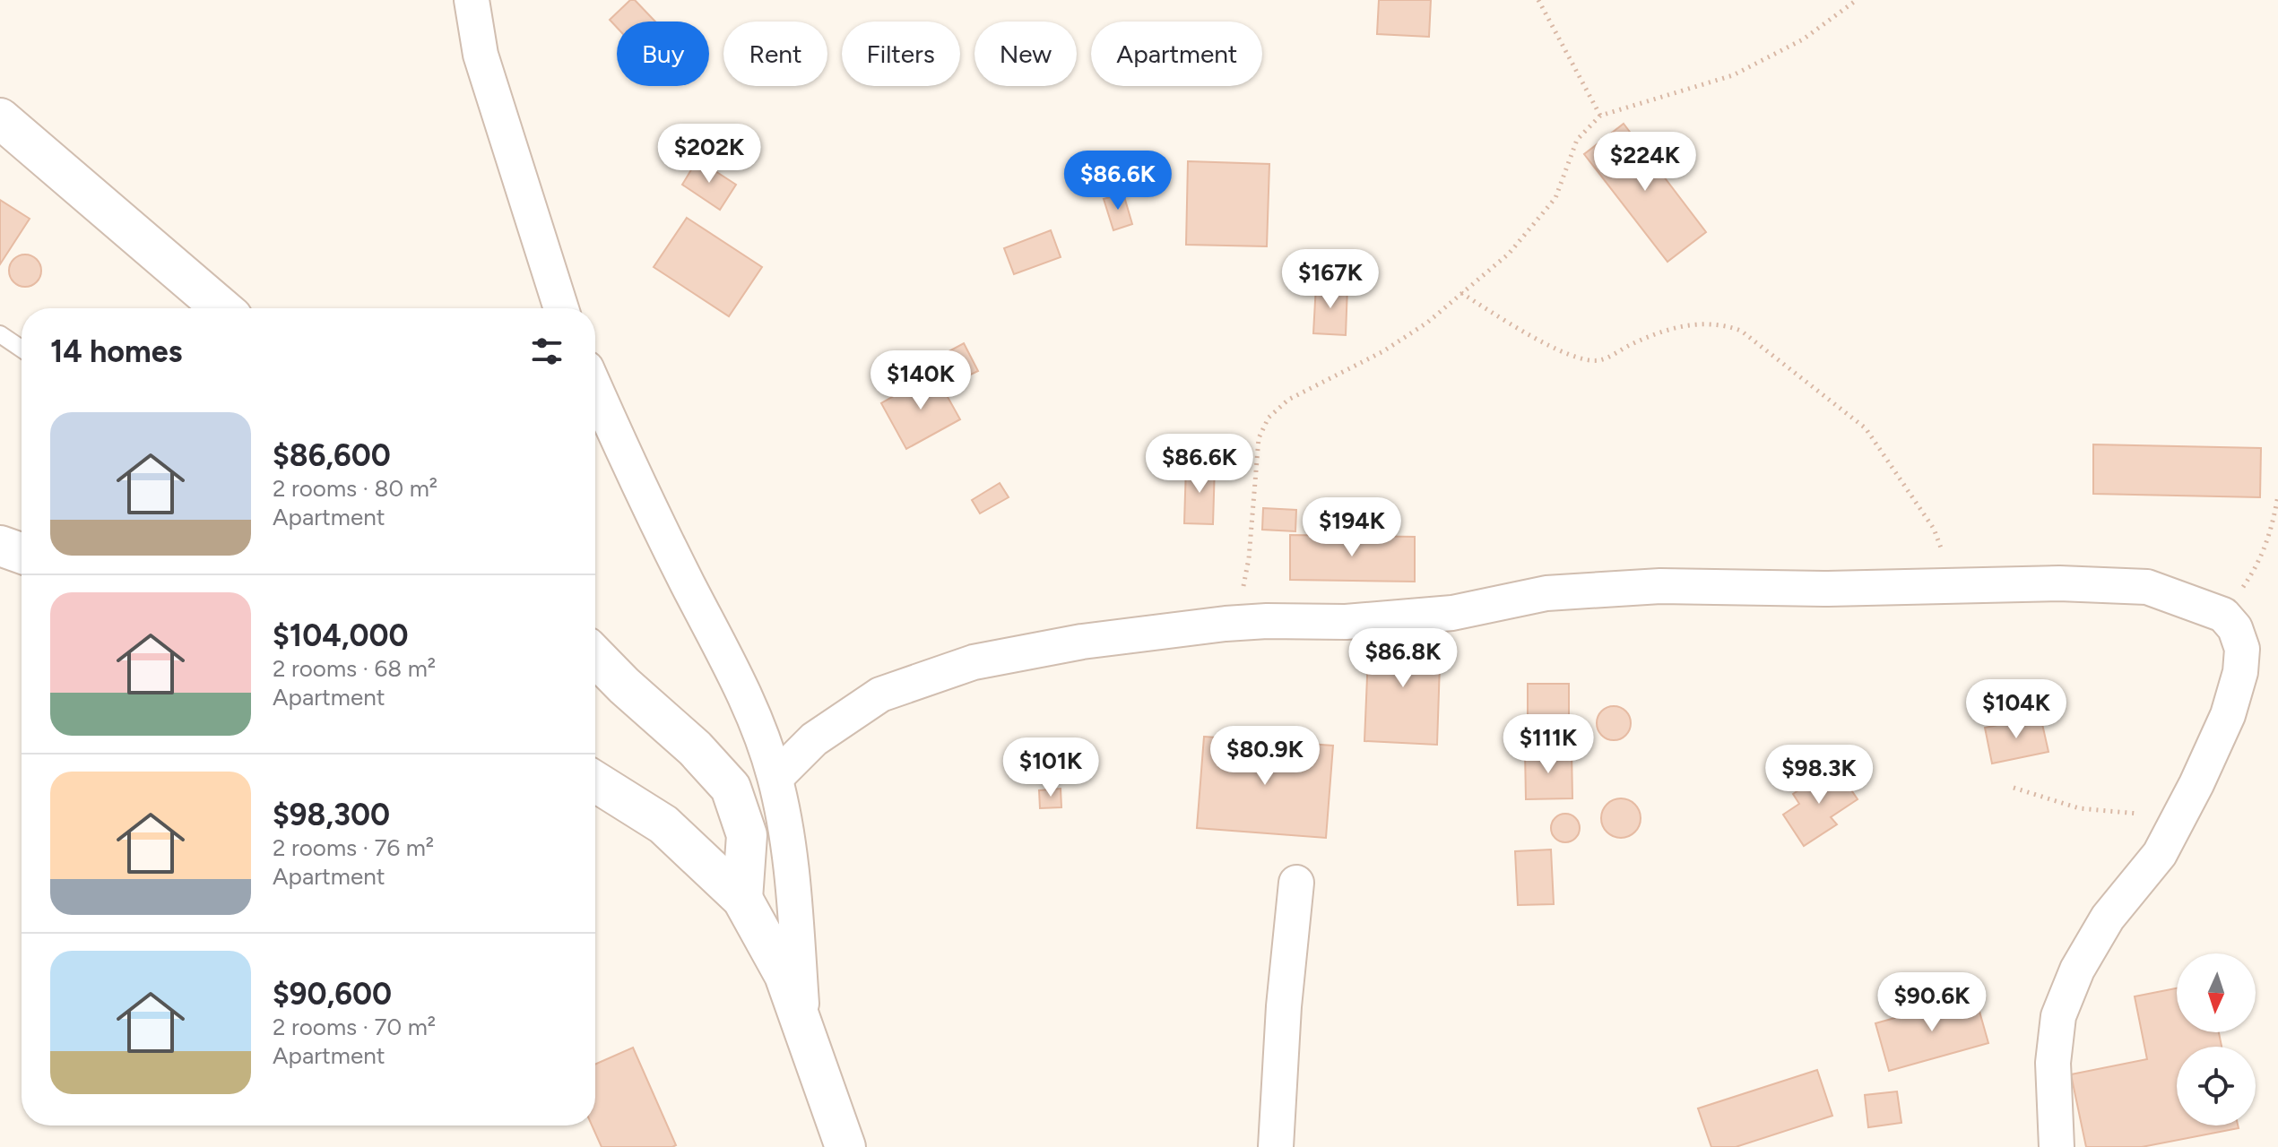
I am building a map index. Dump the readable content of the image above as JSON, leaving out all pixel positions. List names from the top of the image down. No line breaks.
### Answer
{"north":"bottom","page":{"chip":["Buy","Rent","Filters","New","Apartment"],"price":["$202K","$224K","$86.6K","$167K","$140K","$86.6K","$194K","$86.8K","$104K","$111K","$80.9K","$101K","$98.3K","$90.6K"],"heading":"14 homes","list":[{"name":"$86,600","note":"2 rooms · 80 m² · Apartment"},{"name":"$104,000","note":"2 rooms · 68 m² · Apartment"},{"name":"$98,300","note":"2 rooms · 76 m² · Apartment"},{"name":"$90,600","note":"2 rooms · 70 m² · Apartment"}]}}
